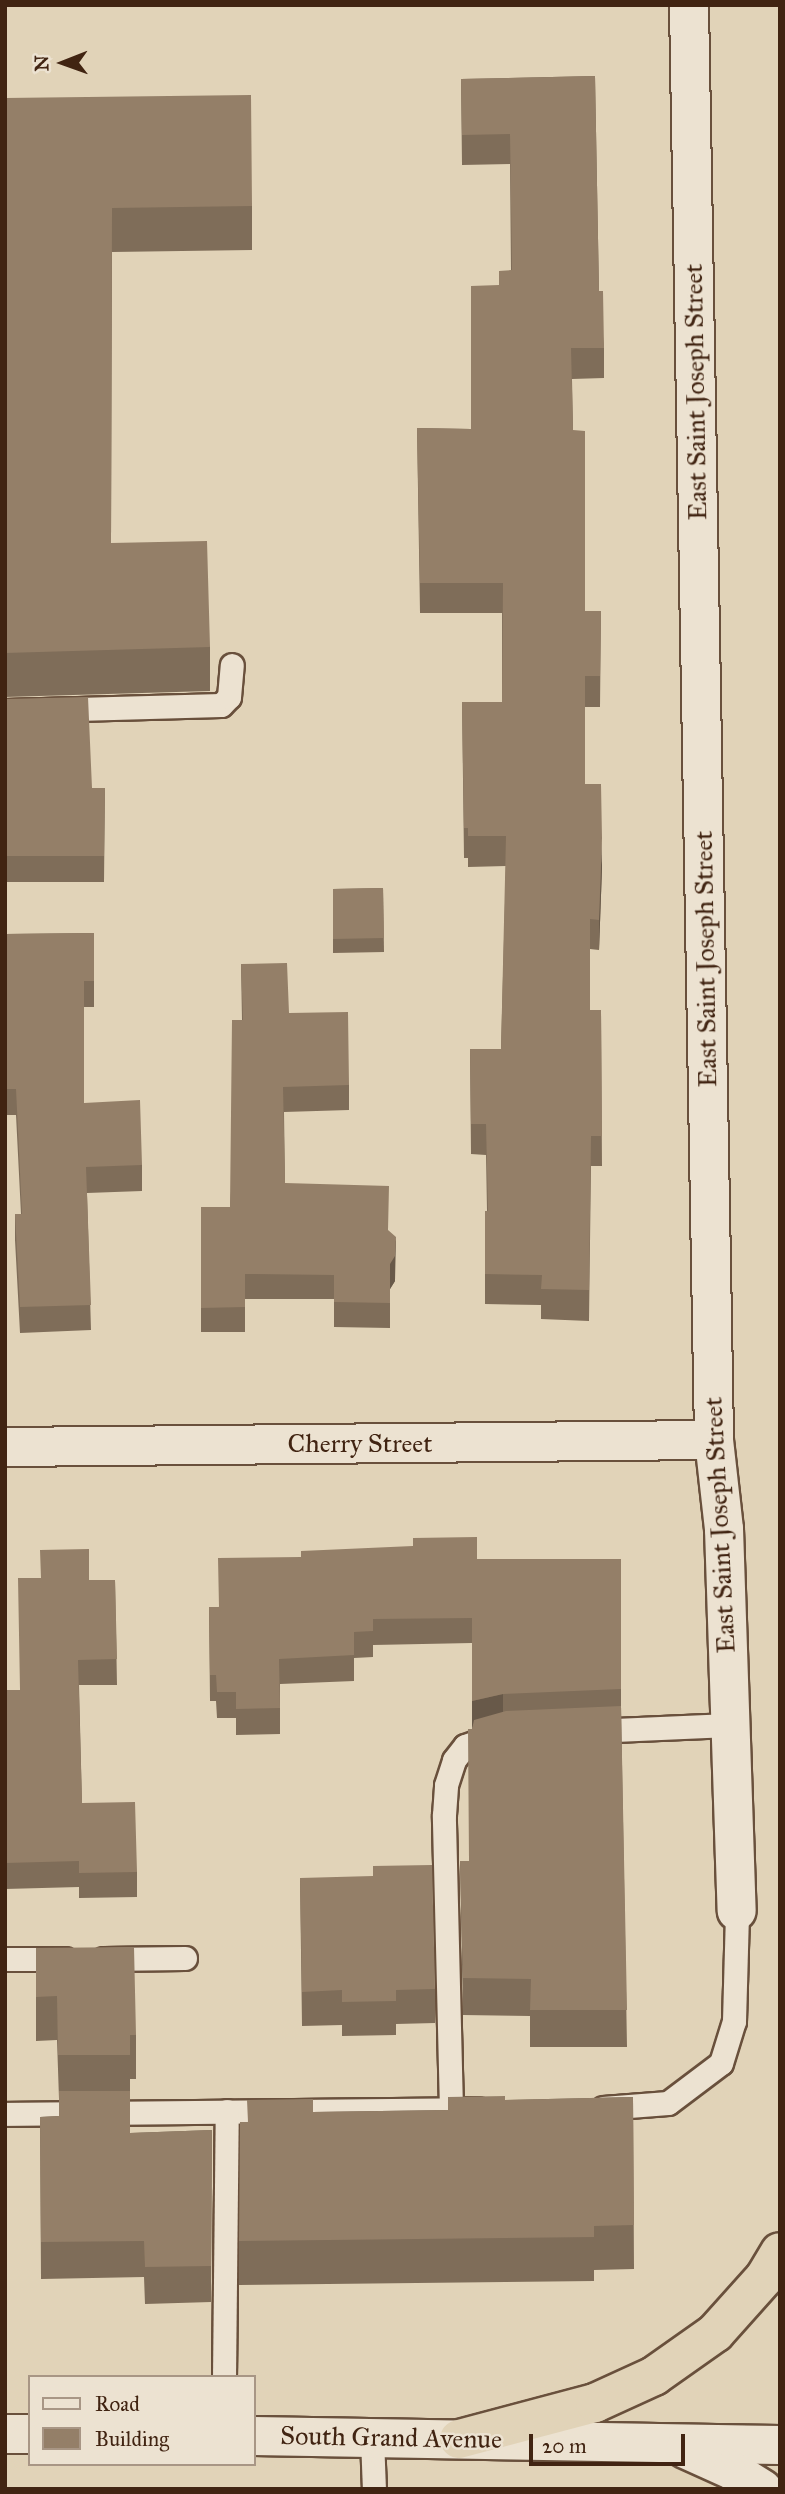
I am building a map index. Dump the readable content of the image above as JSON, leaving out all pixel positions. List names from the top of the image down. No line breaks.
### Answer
{"streets":{"street":["East Saint Joseph Street","Cherry Street","South Grand Avenue"]},"crossings":[["East Saint Joseph Street","Cherry Street"]],"legend":["Road","Building"],"scale_bar":"20 m","north":"left"}
